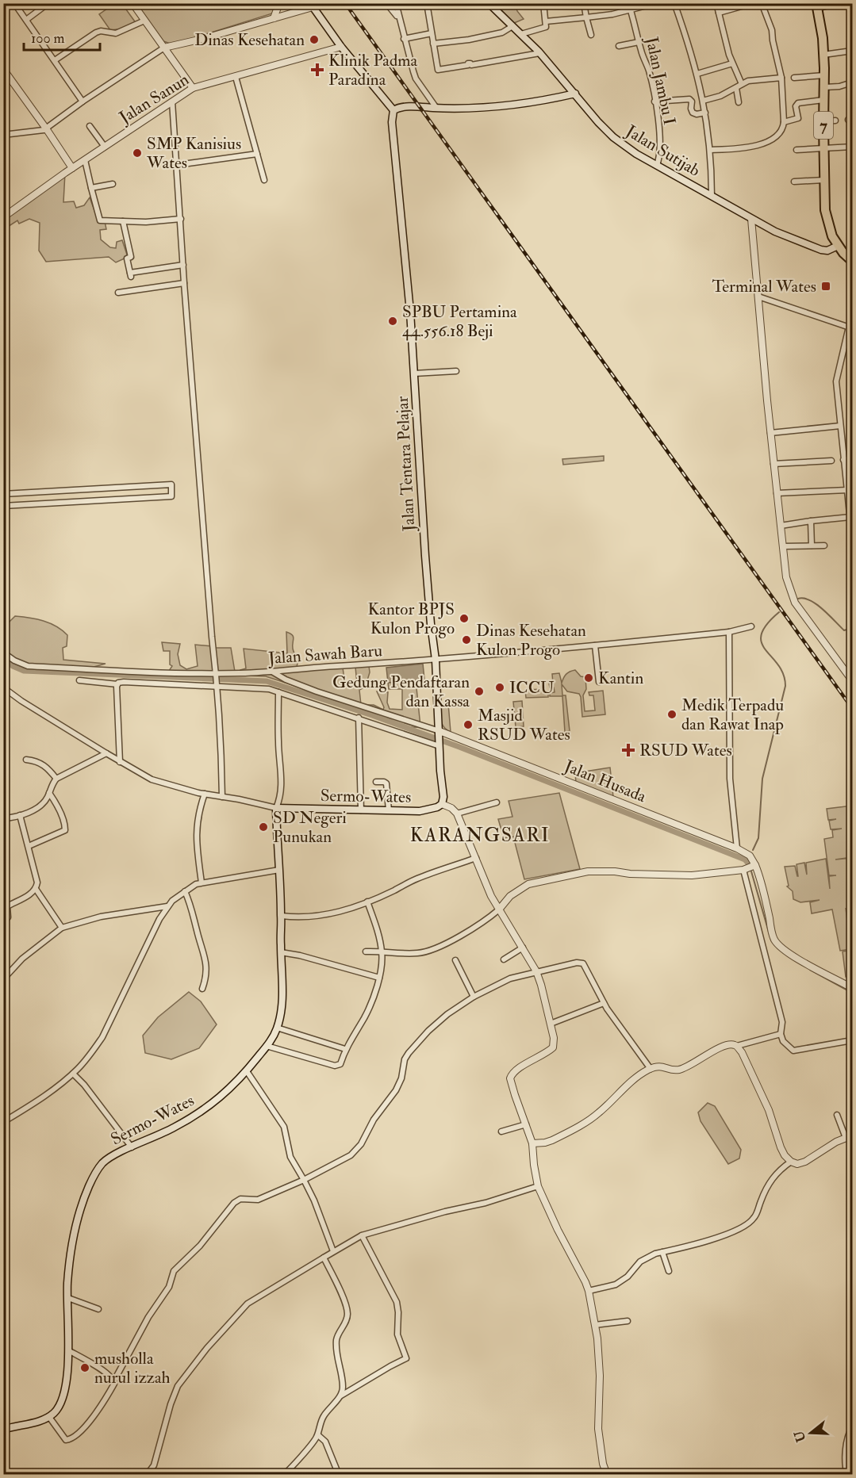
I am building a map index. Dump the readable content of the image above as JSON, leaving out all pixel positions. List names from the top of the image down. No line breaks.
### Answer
{"streets":{"highway":["7"],"main road":["Jalan Sutijab","Jalan Tentara Pelajar","Sermo-Wates"],"street":["Jalan Jambu I","Jalan Sanun","Jalan Sawah Baru","Jalan Husada"]},"crossings":[["Jalan Jambu I","Jalan Sutijab"],["7","Jalan Sutijab"],["Jalan Tentara Pelajar","Jalan Sawah Baru"],["Jalan Tentara Pelajar","Jalan Husada"],["Jalan Tentara Pelajar","Sermo-Wates"]],"districts":["KARANGSARI"],"places":{"other":["Dinas Kesehatan","SMP Kanisius Wates","SPBU Pertamina 44.556.18 Beji","Kantor BPJS Kulon Progo","Dinas Kesehatan Kulon Progo","Kantin","ICCU","Gedung Pendaftaran dan Kassa","Medik Terpadu dan Rawat Inap","Masjid RSUD Wates","SD Negeri Punukan","musholla nurul izzah"],"health":["Klinik Padma Paradina","RSUD Wates"],"transit":["Terminal Wates"]},"scale_bar":"100 m","north":"left"}
